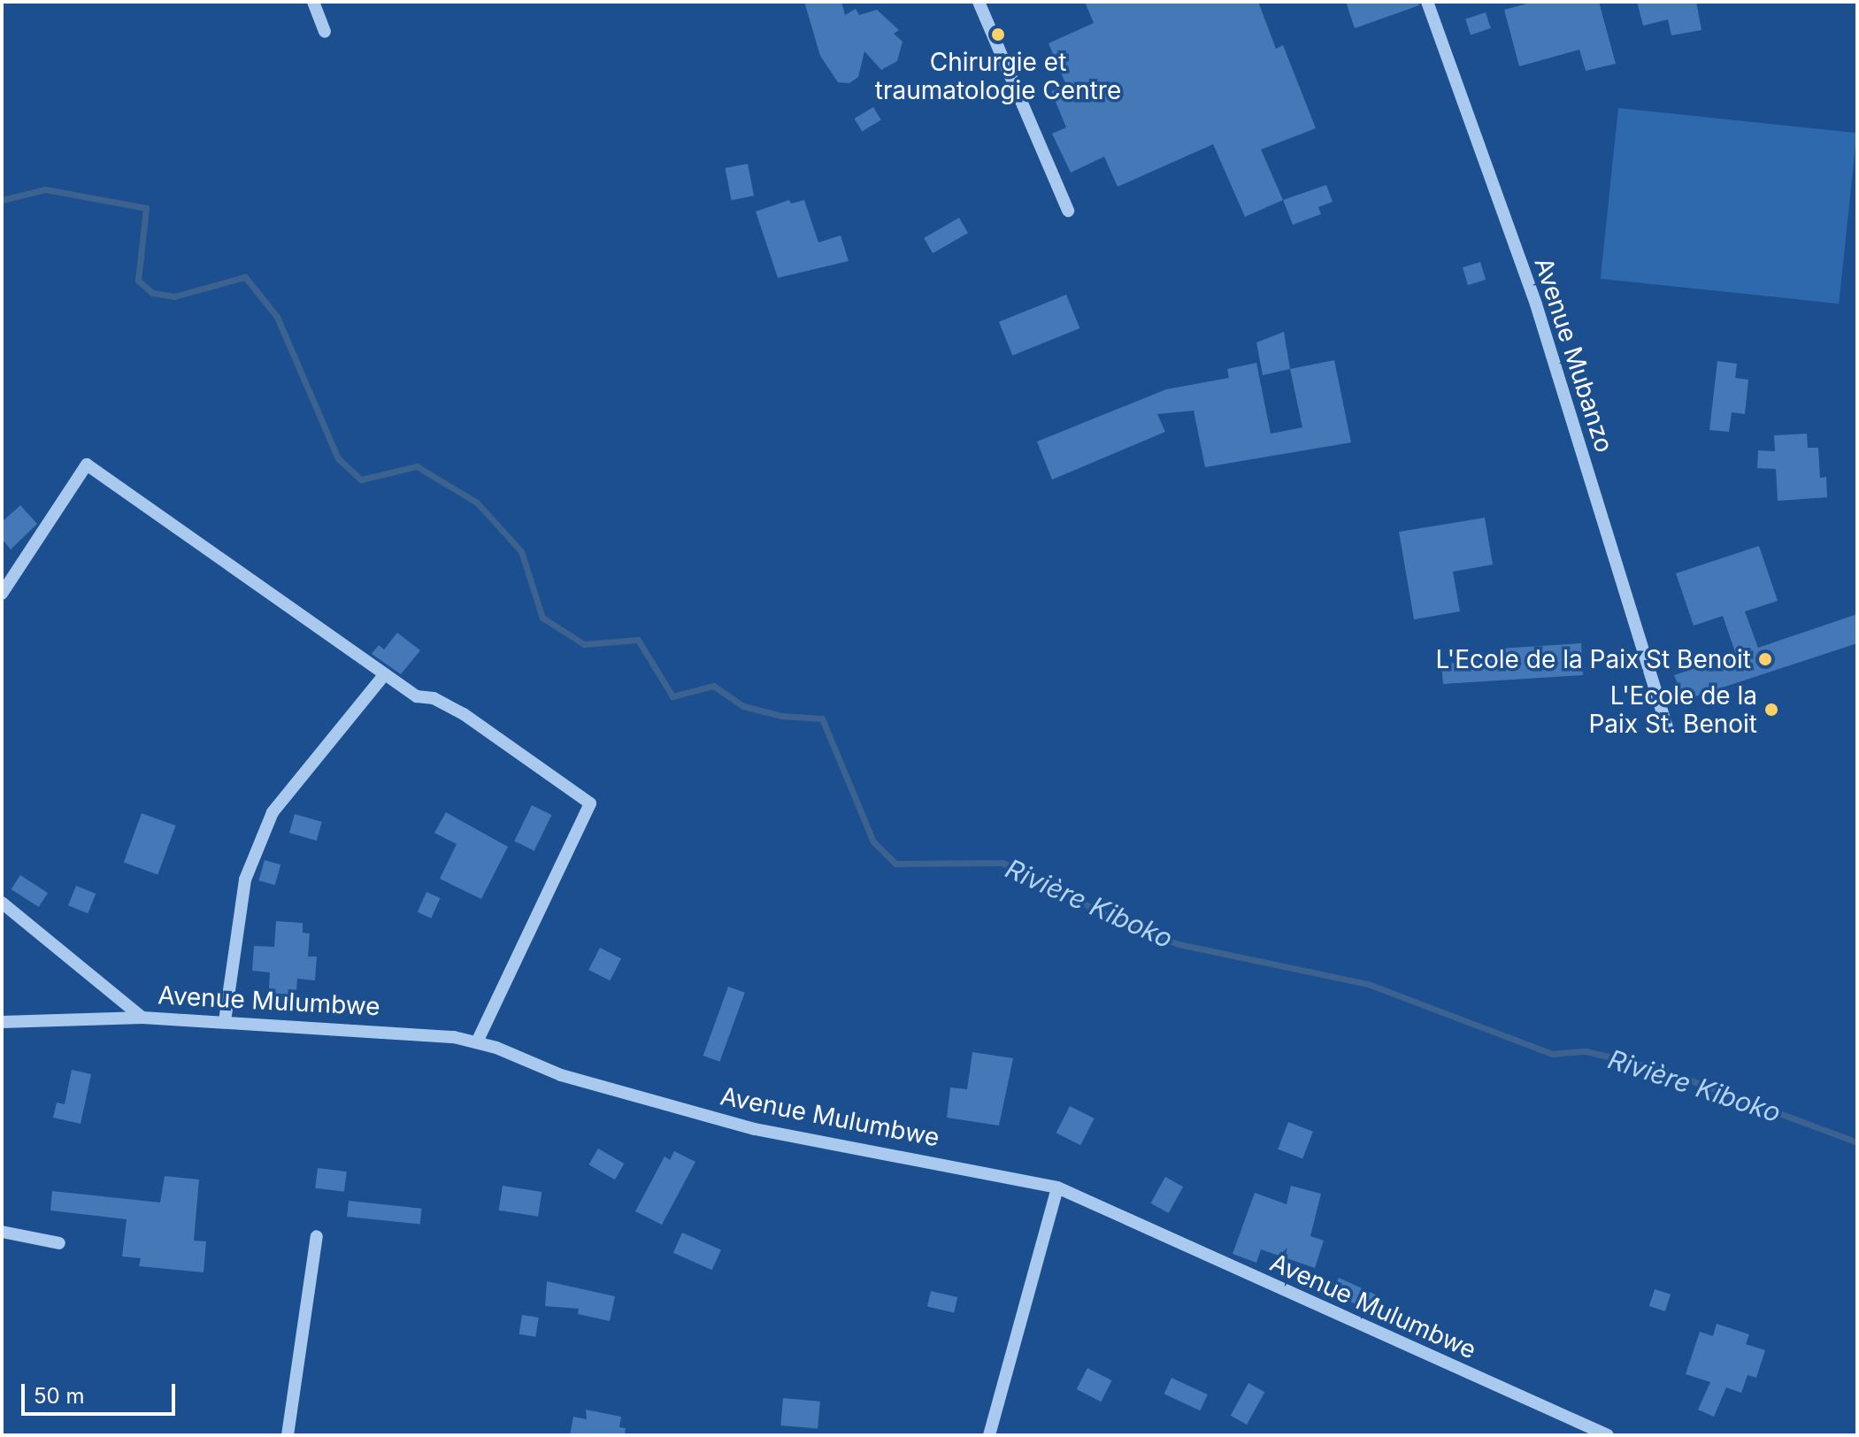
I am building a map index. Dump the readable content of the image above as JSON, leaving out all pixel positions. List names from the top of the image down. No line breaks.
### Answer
{"streets":{"street":["Avenue Mubanzo","Avenue Mulumbwe"]},"water":["Rivière Kiboko"],"places":["Chirurgie et traumatologie Centre","L'Ecole de la Paix St Benoit","L'Ecole de la Paix St. Benoit"],"scale_bar":"50 m"}
